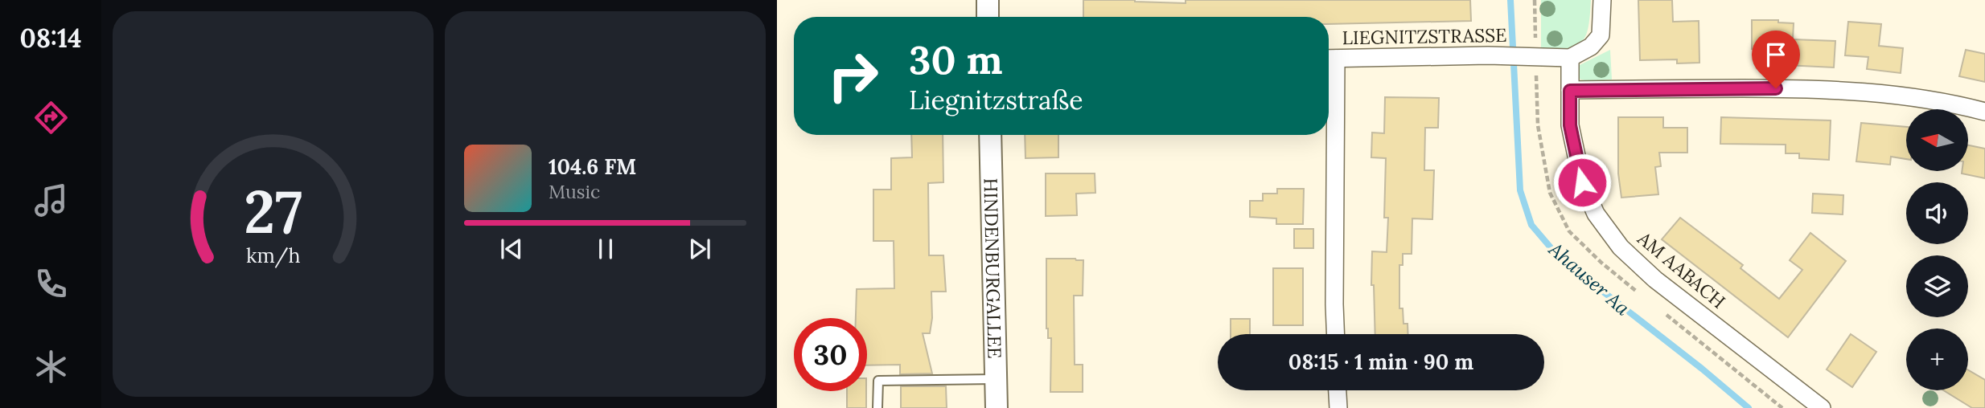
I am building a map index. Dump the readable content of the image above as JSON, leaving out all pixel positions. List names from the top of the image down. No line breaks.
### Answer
{"streets":{"street":["LIEGNITZSTRASSE","HINDENBURGALLEE","AM AABACH"]},"crossings":[["LIEGNITZSTRASSE","AM AABACH"]],"water":["Ahauser Aa"],"north":"left","page":{"tabs":"08:14","turn":["30 m","Liegnitzstraße"],"map_buttons":"+","song":["104.6 FM","Music"],"limit":"30","trip":"08:15 · 1 min · 90 m","gauge":["27","km/h"]}}
